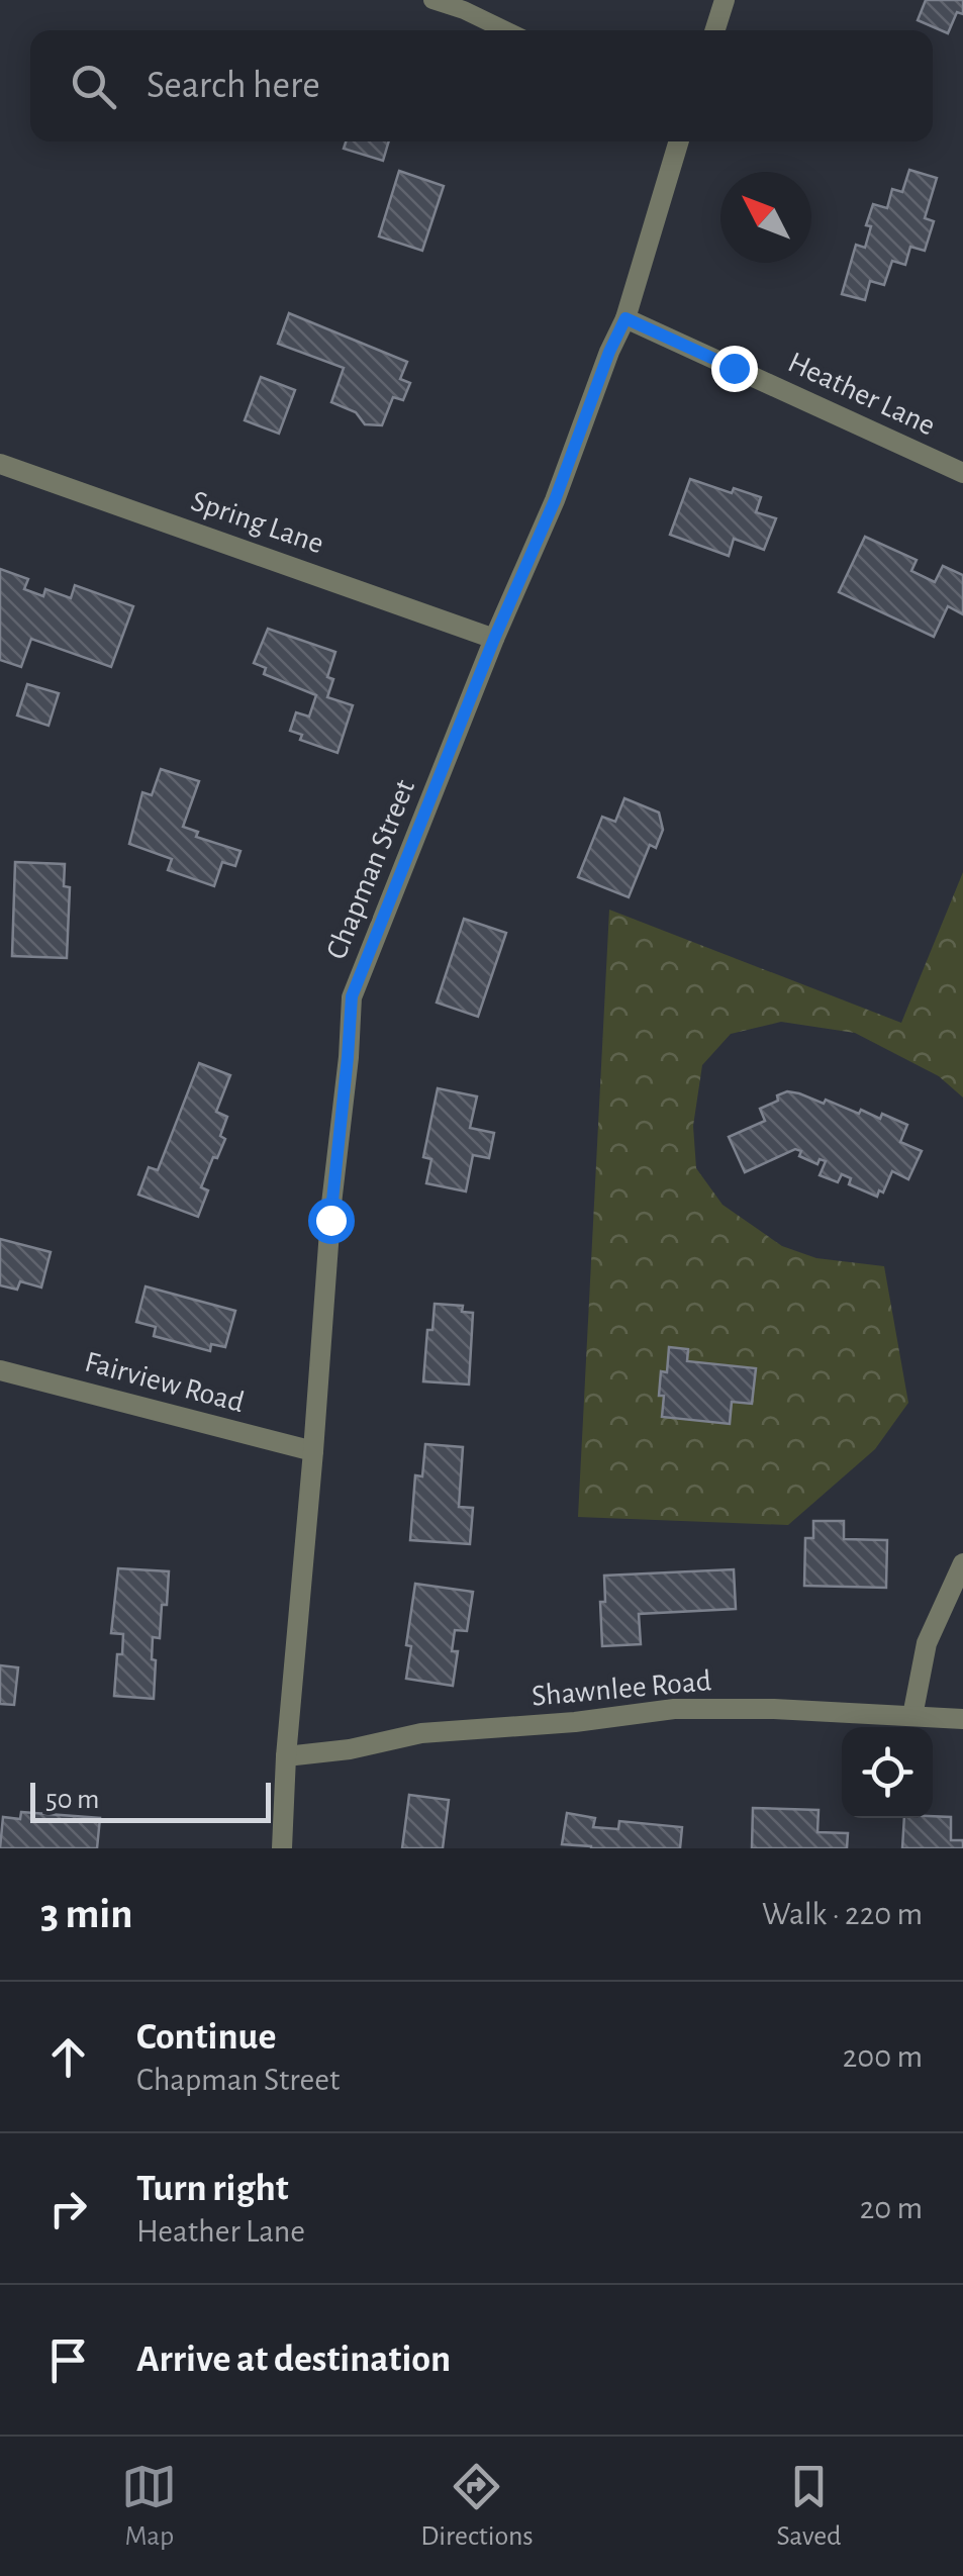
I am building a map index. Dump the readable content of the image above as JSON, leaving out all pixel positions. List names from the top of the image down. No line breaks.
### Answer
{"streets":{"street":["Heather Lane","Spring Lane","Chapman Street","Fairview Road","Shawnlee Road"]},"crossings":[["Heather Lane","Chapman Street"],["Spring Lane","Chapman Street"],["Chapman Street","Fairview Road"],["Chapman Street","Shawnlee Road"]],"scale_bar":"50 m","north":"top left","page":{"search":"Search here","scale":"50 m","heading":["3 min","Walk · 220 m"],"list":[["Continue","Chapman Street","200 m"],["Turn right","Heather Lane","20 m"],"Arrive at destination"],"nav":["Map","Directions","Saved"]}}
